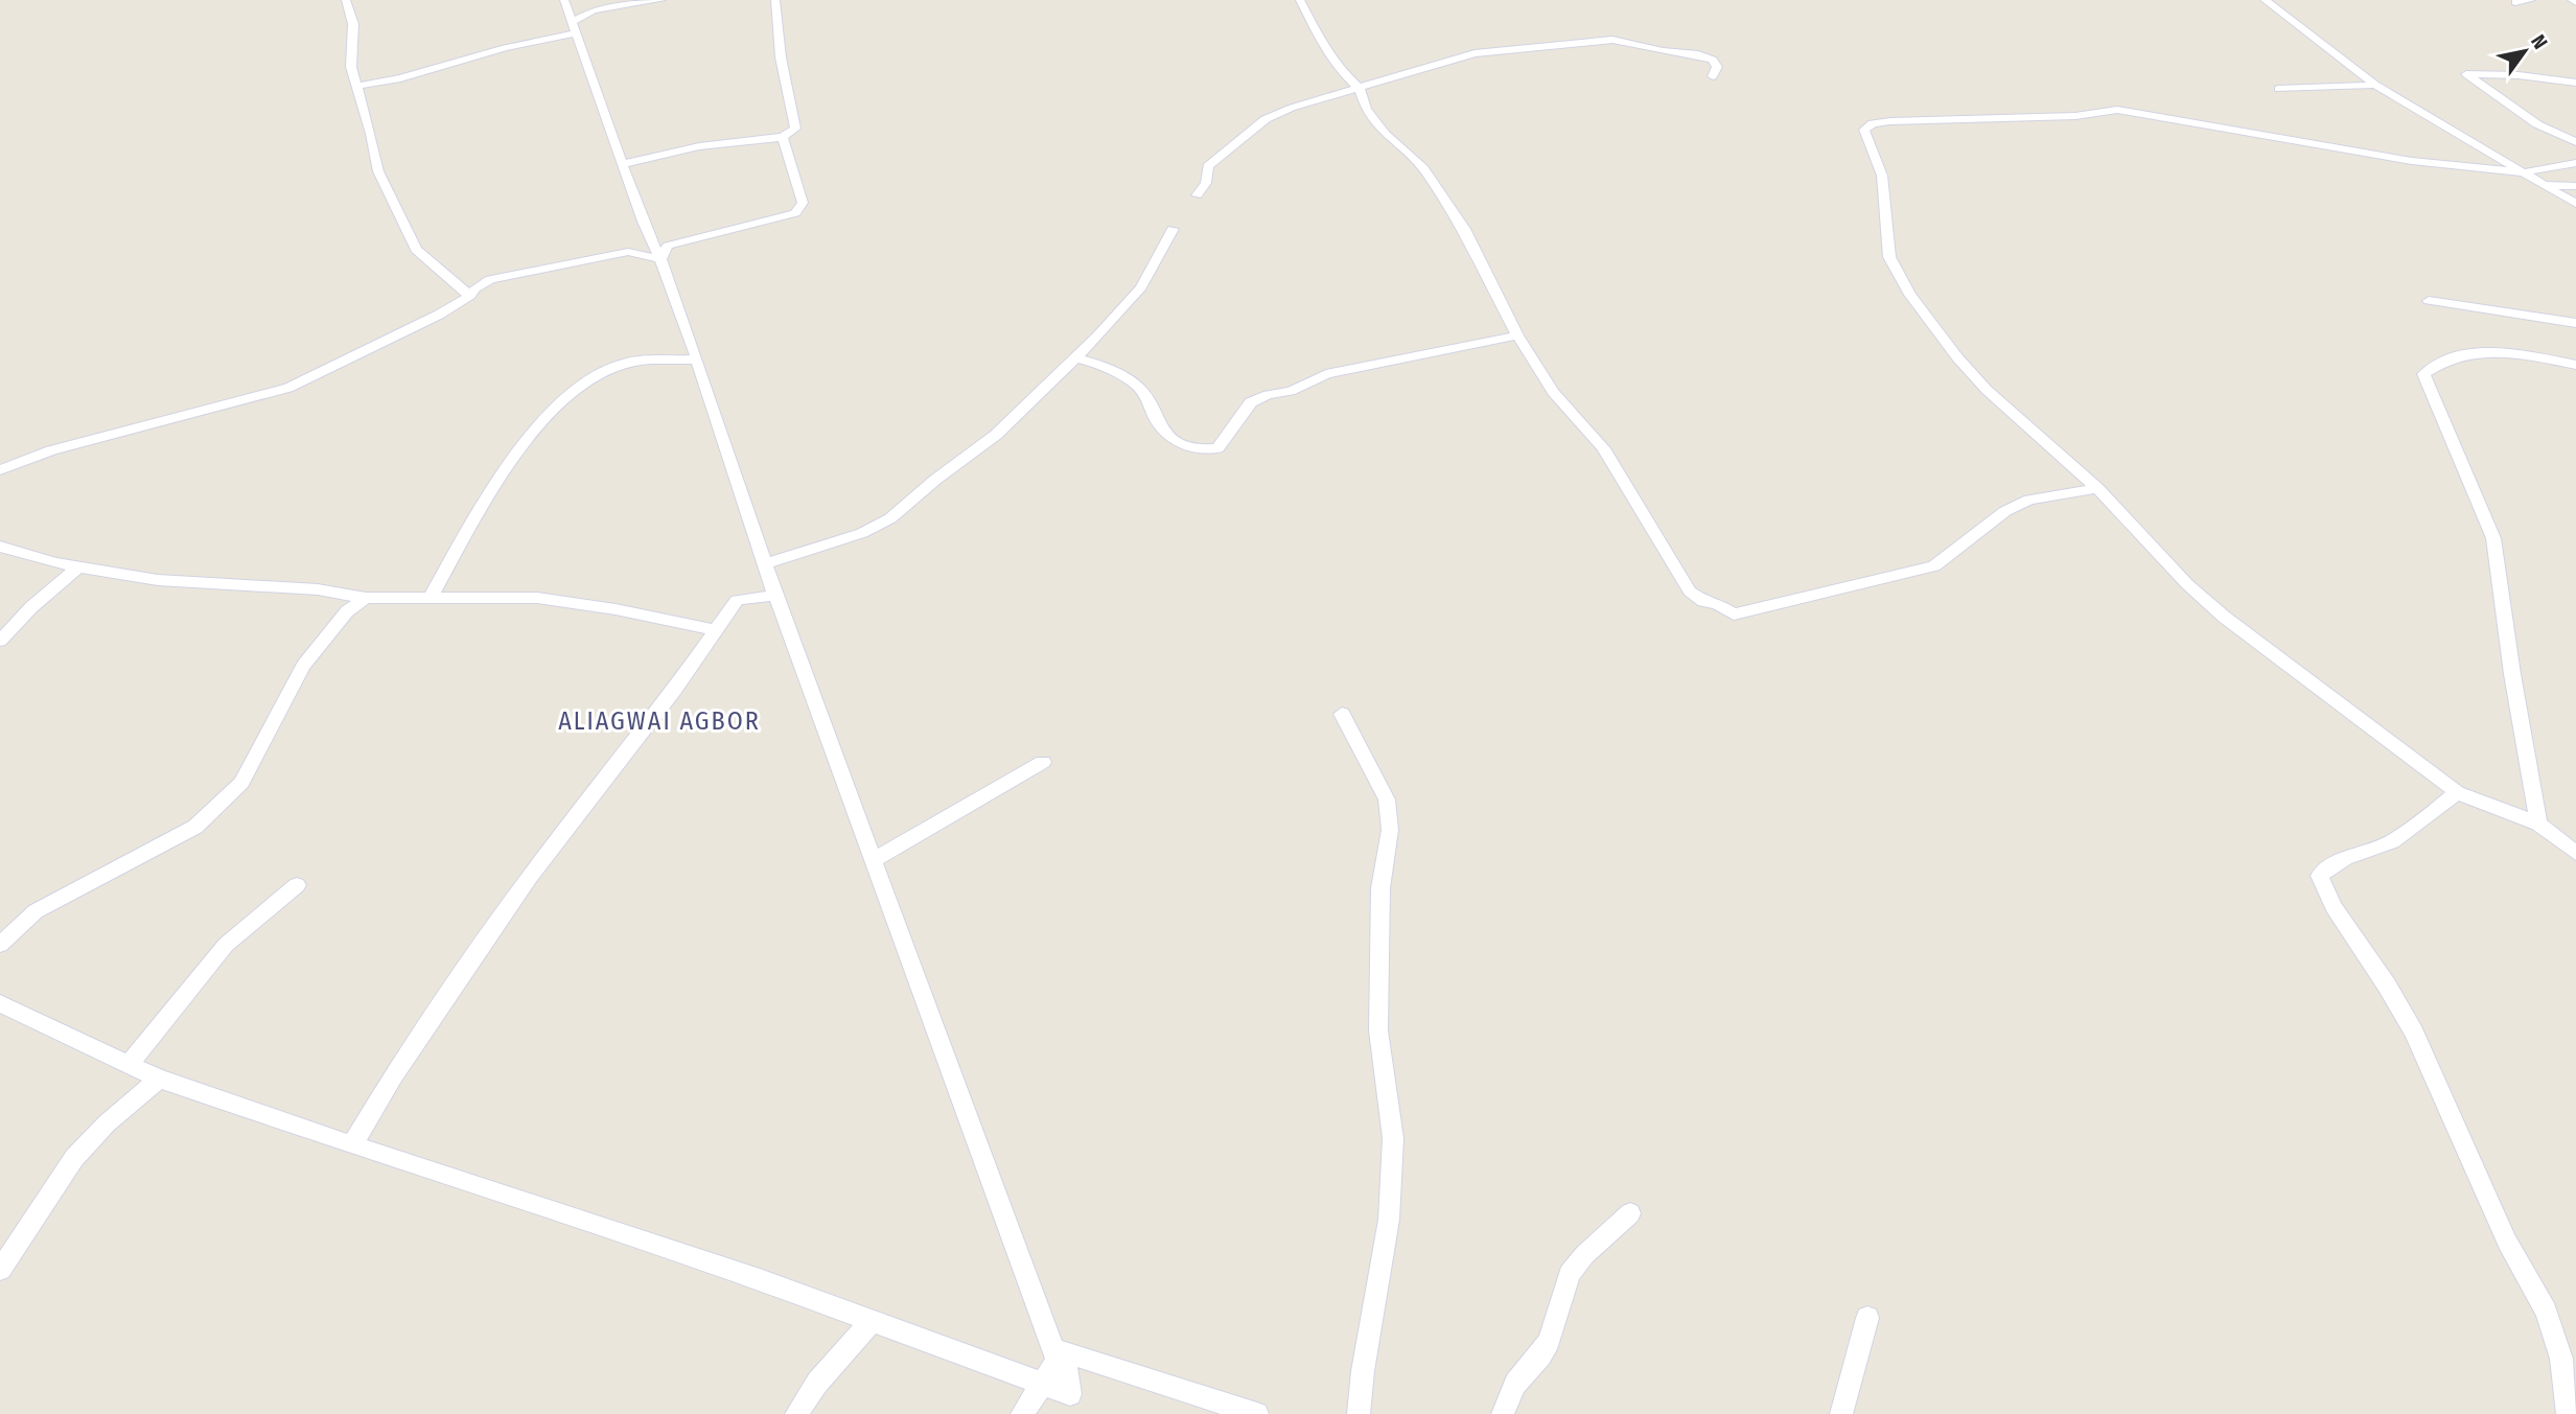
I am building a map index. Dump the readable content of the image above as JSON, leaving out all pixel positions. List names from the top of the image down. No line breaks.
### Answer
{"districts":["ALIAGWAI AGBOR"],"north":"top right"}
